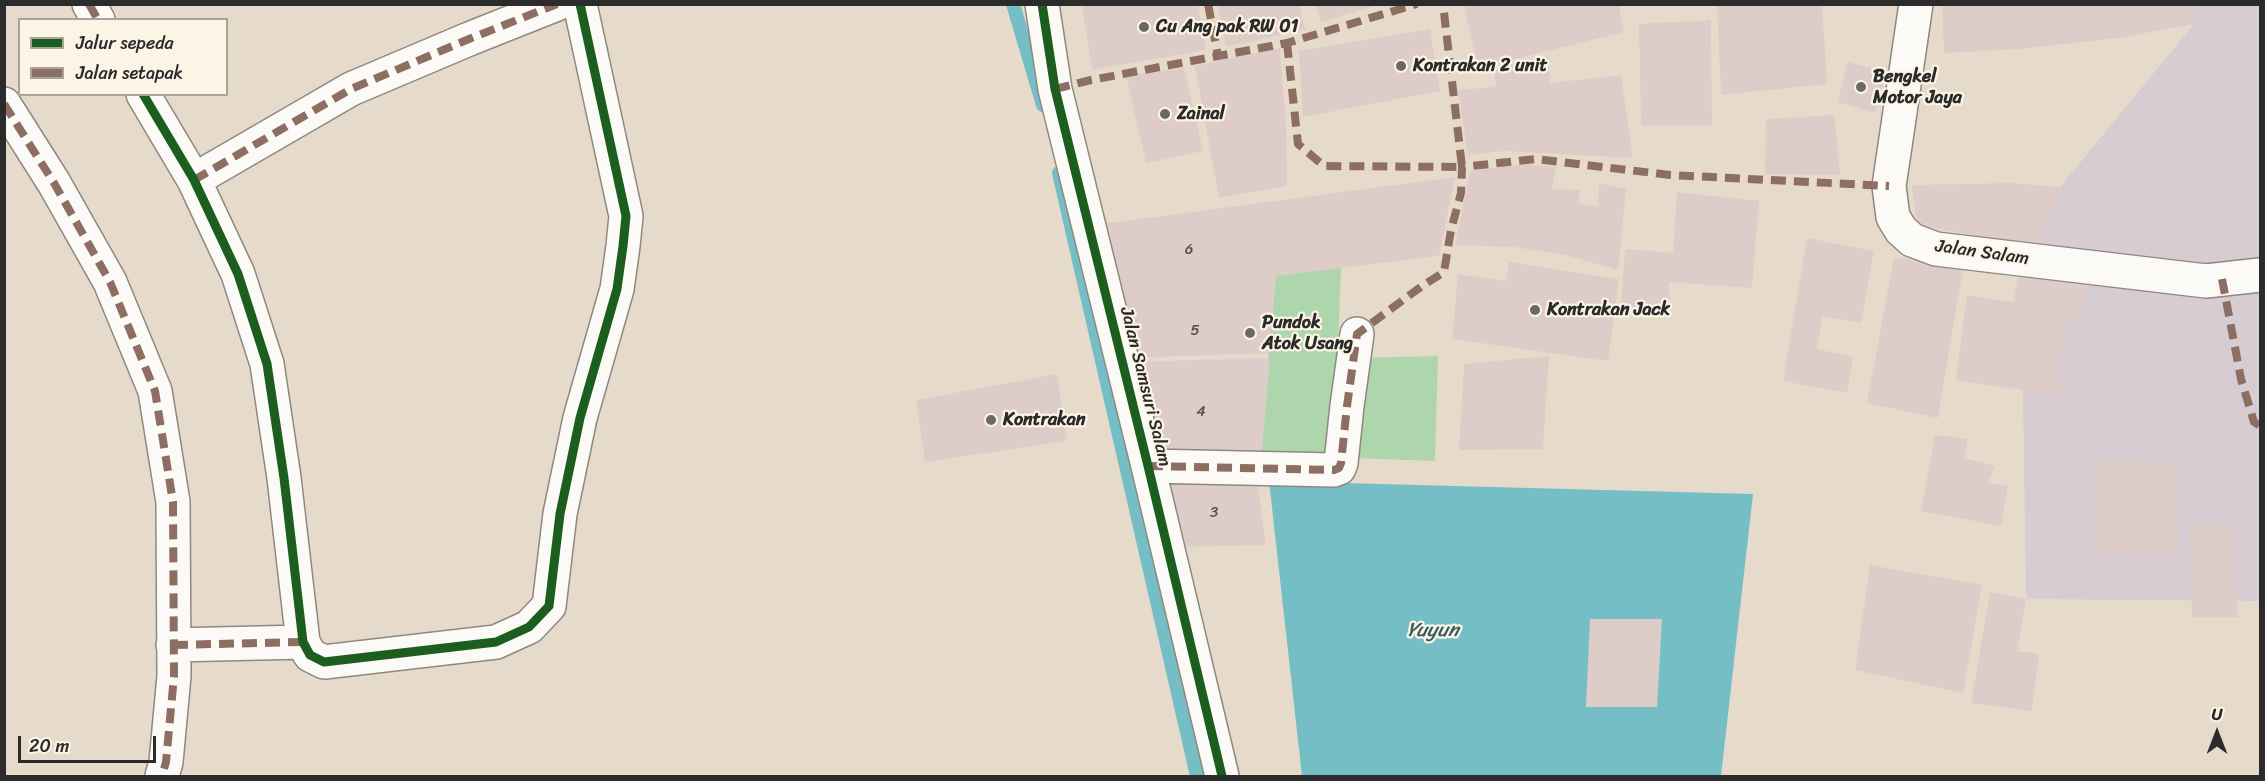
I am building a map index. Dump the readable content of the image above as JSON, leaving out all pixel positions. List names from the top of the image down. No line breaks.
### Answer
{"streets":{"street":["Jalan Salam","Jalan Samsuri Salam"]},"water":["Yuyun"],"places":["Cu Ang pak RW 01","Kontrakan 2 unit","Bengkel Motor Jaya","Zainal","Kontrakan Jack","Pundok Atok Usang","Kontrakan"],"house_numbers":["6","5","4","3"],"legend":["Jalur sepeda","Jalan setapak"],"scale_bar":"20 m","north":"top"}
